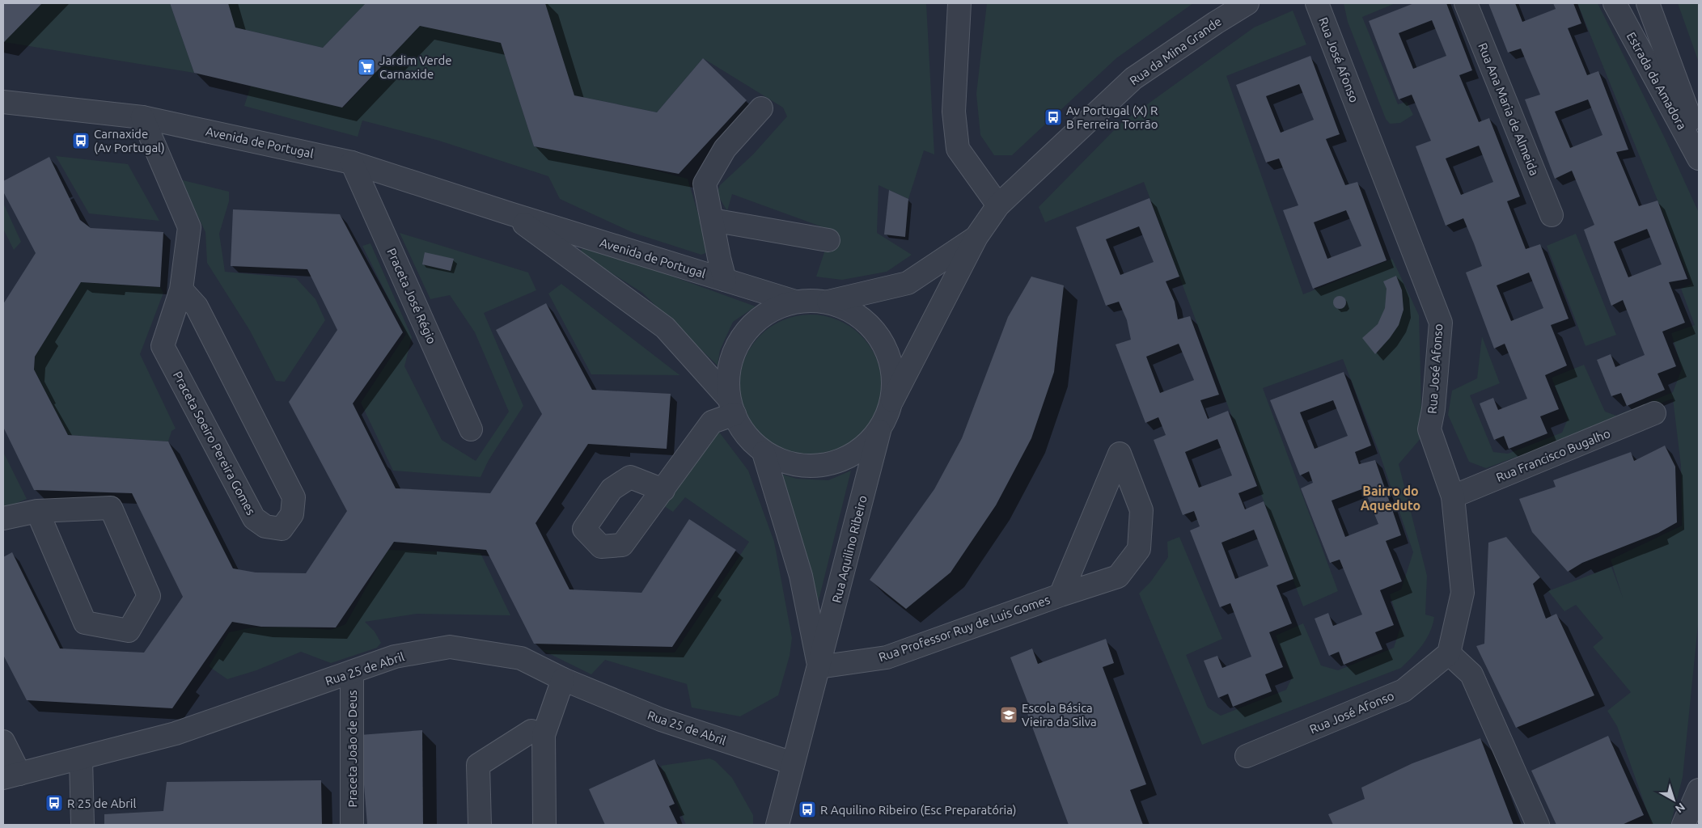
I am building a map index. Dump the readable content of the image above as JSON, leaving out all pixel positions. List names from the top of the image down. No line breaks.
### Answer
{"streets":{"street":["Rua da Mina Grande","Rua José Afonso","Estrada da Amadora","Rua Ana Maria de Almeida","Avenida de Portugal","Praceta José Régio","Praceta Soeiro Pereira Gomes","Rua Francisco Bugalho","Rua Aquilino Ribeiro","Rua Professor Ruy de Luis Gomes","Rua 25 de Abril","Praceta João de Deus"]},"crossings":[["Rua José Afonso","Rua Francisco Bugalho"],["Avenida de Portugal","Praceta José Régio"],["Avenida de Portugal","Praceta Soeiro Pereira Gomes"],["Rua Aquilino Ribeiro","Rua Professor Ruy de Luis Gomes"],["Rua Aquilino Ribeiro","Rua 25 de Abril"],["Rua 25 de Abril","Praceta João de Deus"]],"districts":["Bairro do Aqueduto"],"places":{"supermarket":["Jardim Verde Carnaxide"],"bus stop":["Av Portugal (X) R B Ferreira Torrão","Carnaxide (Av Portugal)","R 25 de Abril","R Aquilino Ribeiro (Esc Preparatória)"],"school or university":["Escola Básica Vieira da Silva"]},"north":"bottom right"}
